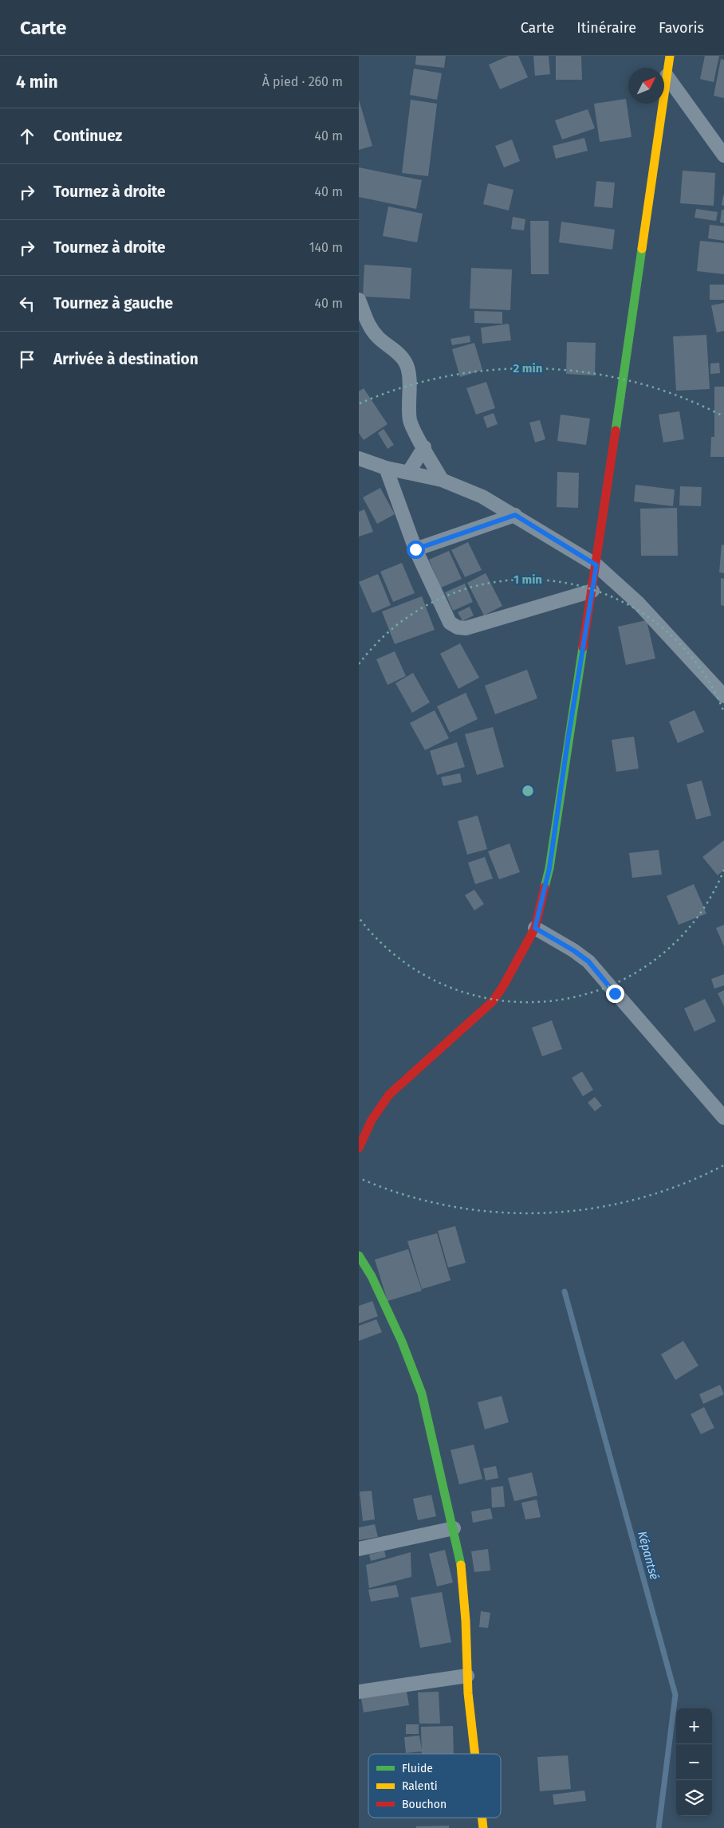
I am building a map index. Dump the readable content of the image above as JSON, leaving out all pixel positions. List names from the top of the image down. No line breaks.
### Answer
{"water":["Képantsé"],"legend":["Fluide","Ralenti","Bouchon"],"north":"top right","page":{"header":"Carte","nav":["Carte","Itinéraire","Favoris"],"heading":["4 min","À pied · 260 m"],"list":[["Continuez","40 m"],["Tournez à droite","40 m"],["Tournez à droite","140 m"],["Tournez à gauche","40 m"],"Arrivée à destination"],"map_buttons":["+","−"]},"rings":["2 min","1 min"]}
